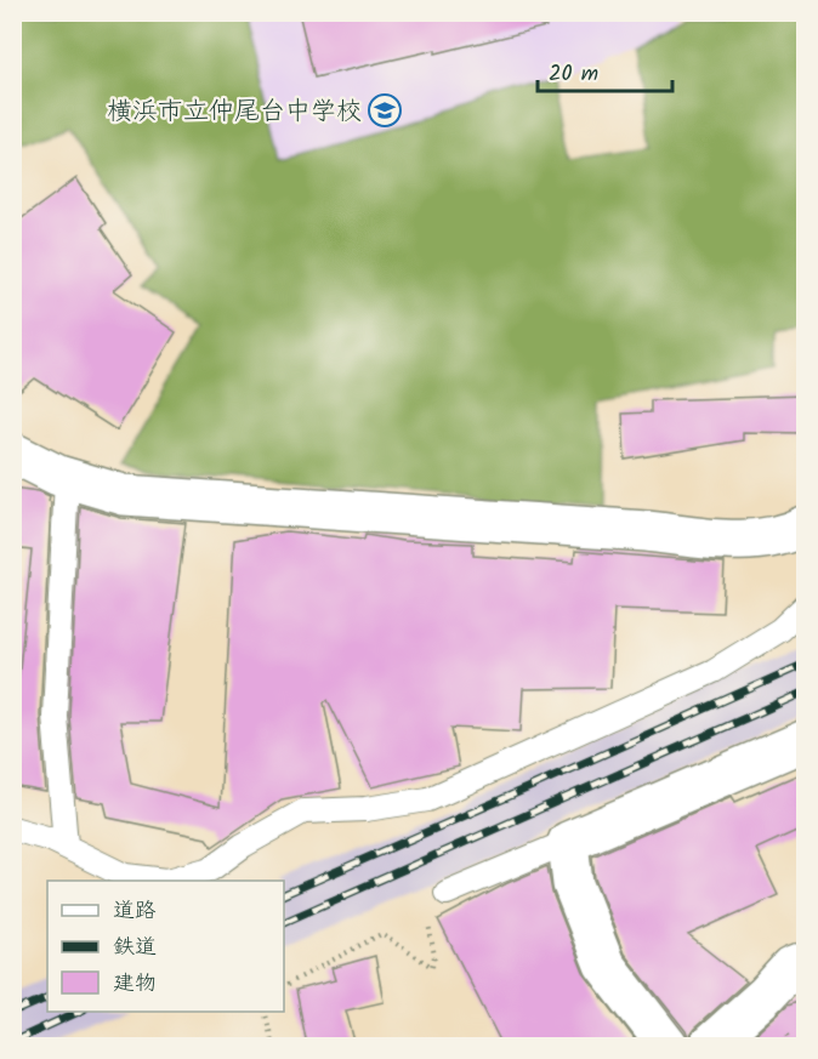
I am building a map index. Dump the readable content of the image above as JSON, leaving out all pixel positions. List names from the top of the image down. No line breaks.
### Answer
{"places":{"school or university":["横浜市立仲尾台中学校"]},"legend":["道路","鉄道","建物"],"scale_bar":"20 m"}
